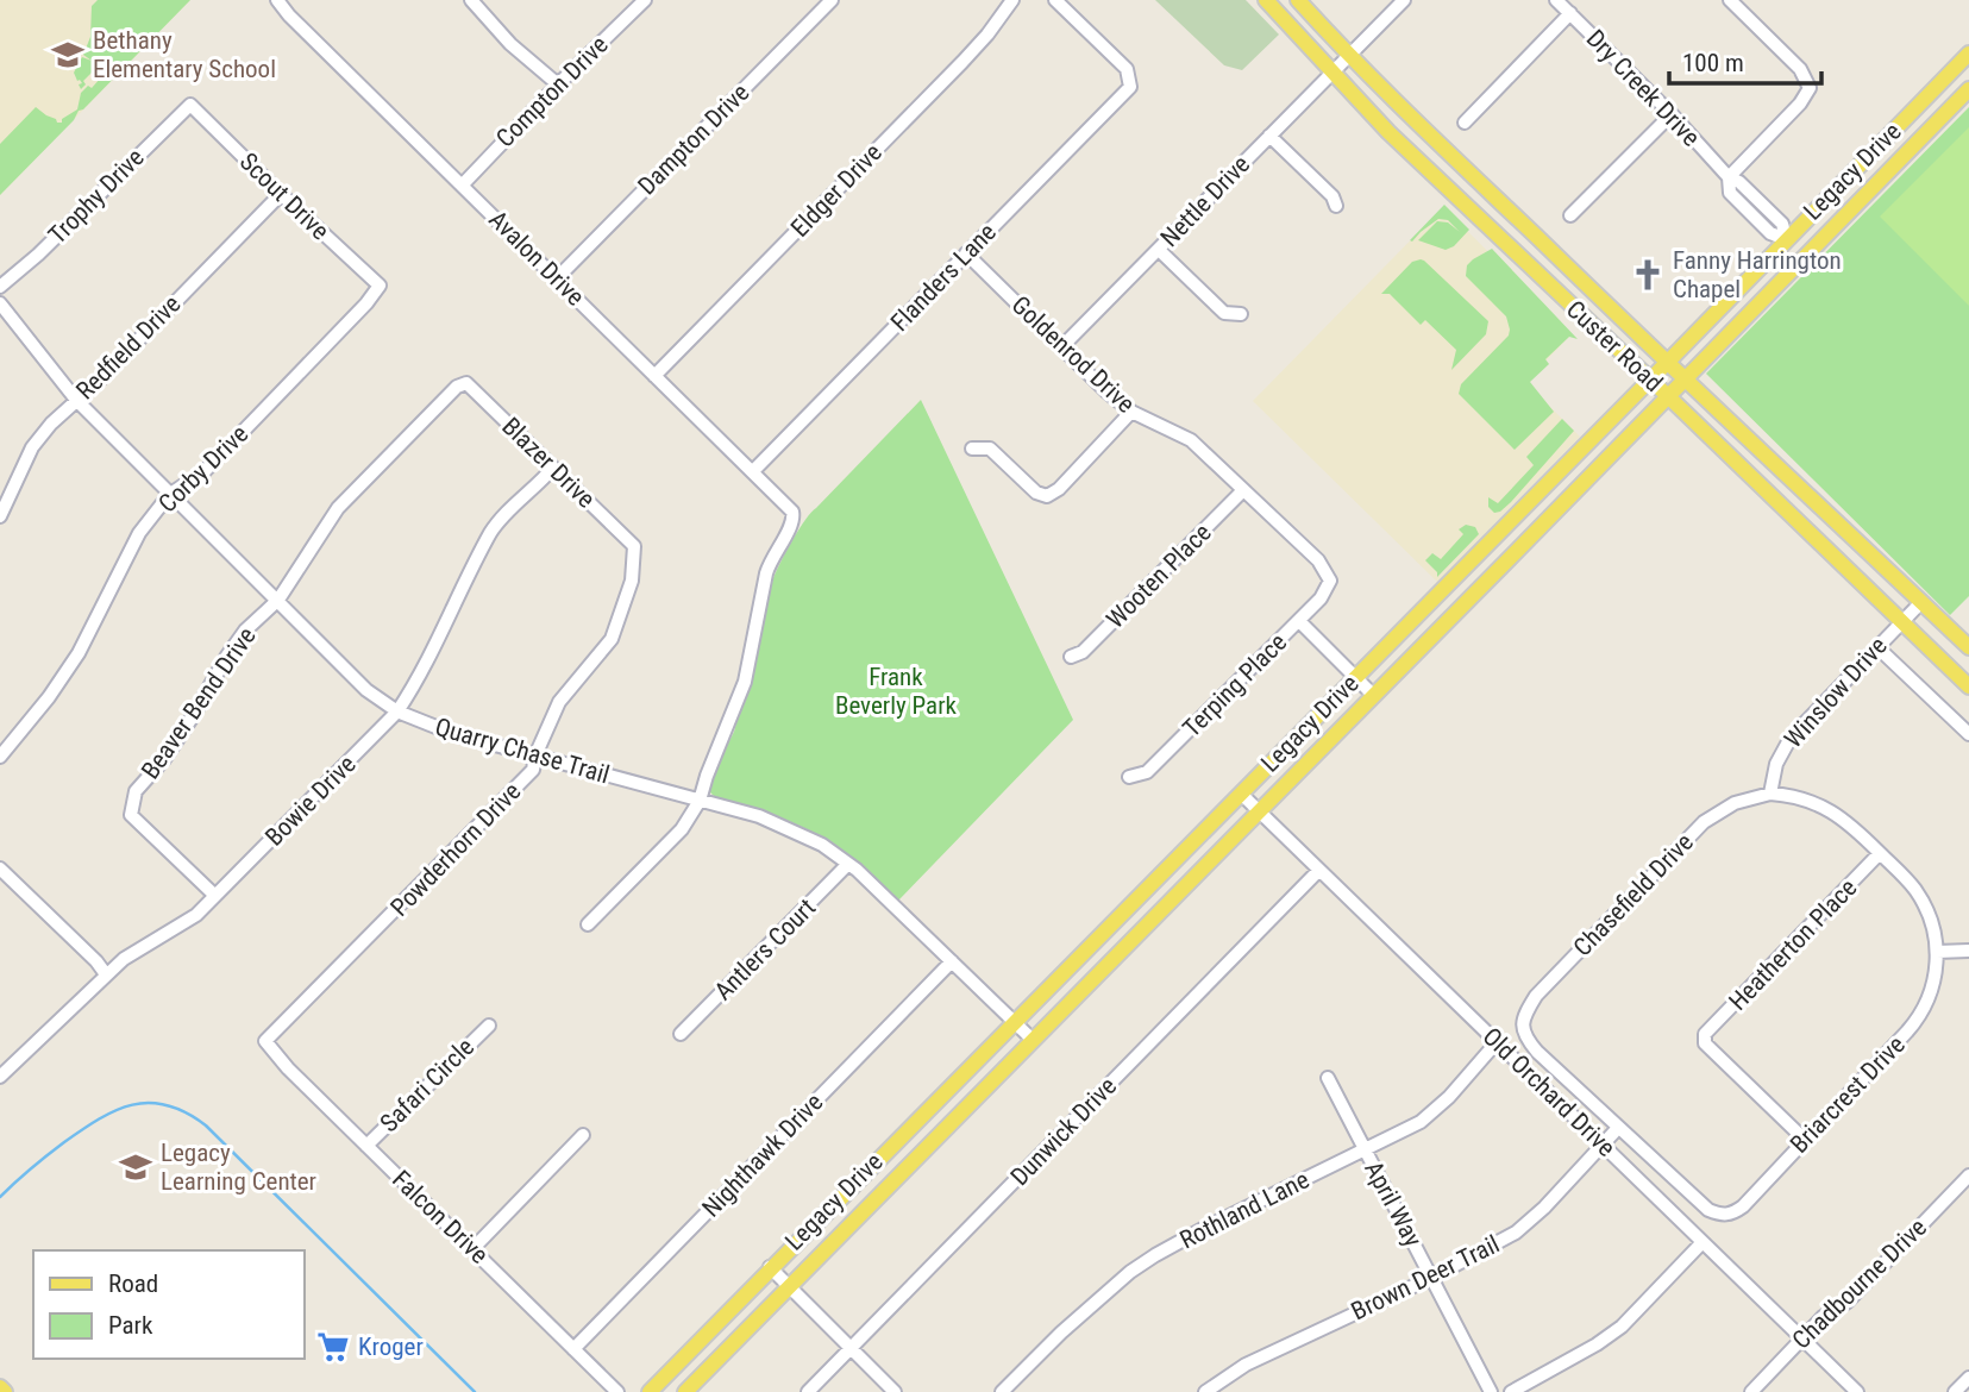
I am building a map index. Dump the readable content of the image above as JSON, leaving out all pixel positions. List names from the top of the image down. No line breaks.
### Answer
{"streets":{"main road":["Legacy Drive","Custer Road"],"street":["Dry Creek Drive","Compton Drive","Dampton Drive","Eldger Drive","Trophy Drive","Scout Drive","Nettle Drive","Avalon Drive","Flanders Lane","Redfield Drive","Goldenrod Drive","Blazer Drive","Corby Drive","Wooten Place","Terping Place","Winslow Drive","Beaver Bend Drive","Quarry Chase Trail","Bowie Drive","Powderhorn Drive","Chasefield Drive","Heatherton Place","Antlers Court","Safari Circle","Old Orchard Drive","Briarcrest Drive","Dunwick Drive","Nighthawk Drive","April Way","Rothland Lane","Falcon Drive","Brown Deer Trail","Chadbourne Drive"]},"crossings":[["Dry Creek Drive","Legacy Drive"],["Compton Drive","Avalon Drive"],["Dampton Drive","Avalon Drive"],["Legacy Drive","Custer Road"],["Legacy Drive","Quarry Chase Trail"],["Legacy Drive","Old Orchard Drive"],["Eldger Drive","Avalon Drive"],["Trophy Drive","Scout Drive"],["Scout Drive","Redfield Drive"],["Scout Drive","Corby Drive"],["Nettle Drive","Custer Road"],["Nettle Drive","Goldenrod Drive"],["Avalon Drive","Flanders Lane"],["Avalon Drive","Quarry Chase Trail"],["Flanders Lane","Goldenrod Drive"],["Custer Road","Winslow Drive"],["Redfield Drive","Quarry Chase Trail"],["Goldenrod Drive","Wooten Place"],["Goldenrod Drive","Terping Place"],["Blazer Drive","Beaver Bend Drive"],["Blazer Drive","Bowie Drive"],["Blazer Drive","Powderhorn Drive"],["Corby Drive","Quarry Chase Trail"],["Winslow Drive","Chasefield Drive"],["Beaver Bend Drive","Quarry Chase Trail"],["Beaver Bend Drive","Bowie Drive"],["Quarry Chase Trail","Bowie Drive"],["Quarry Chase Trail","Powderhorn Drive"],["Quarry Chase Trail","Antlers Court"],["Quarry Chase Trail","Nighthawk Drive"],["Powderhorn Drive","Falcon Drive"],["Chasefield Drive","Briarcrest Drive"],["Chasefield Drive","Brown Deer Trail"],["Heatherton Place","Briarcrest Drive"],["Safari Circle","Falcon Drive"],["Old Orchard Drive","Dunwick Drive"],["Old Orchard Drive","Rothland Lane"],["Old Orchard Drive","Brown Deer Trail"],["Old Orchard Drive","Chadbourne Drive"],["Briarcrest Drive","Brown Deer Trail"],["Nighthawk Drive","Falcon Drive"],["April Way","Rothland Lane"],["April Way","Brown Deer Trail"]],"parks":["Frank Beverly Park"],"places":{"school or university":["Bethany Elementary School","Legacy Learning Center"],"church":["Fanny Harrington Chapel"],"supermarket":["Kroger"]},"legend":["Road","Park"],"scale_bar":"100 m"}
